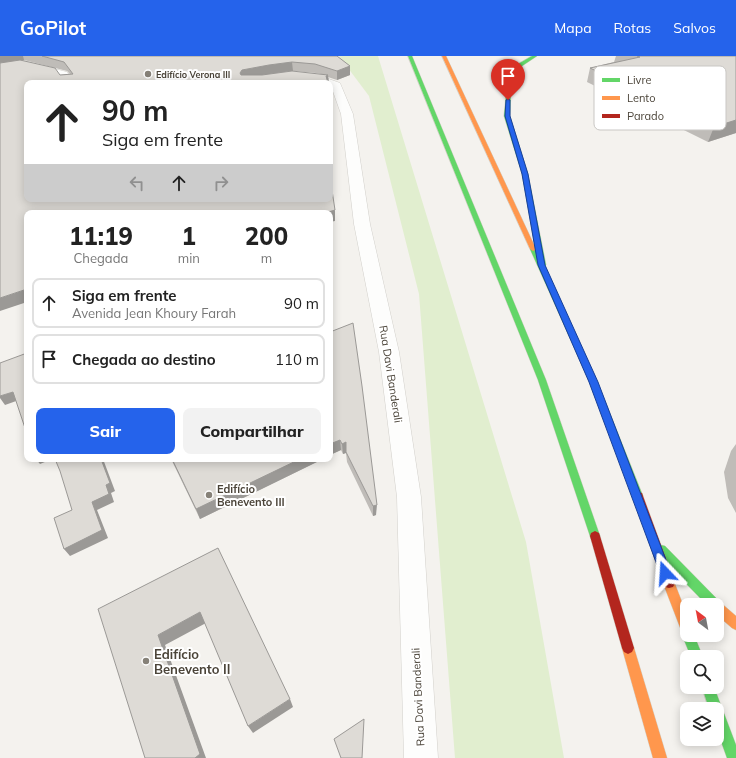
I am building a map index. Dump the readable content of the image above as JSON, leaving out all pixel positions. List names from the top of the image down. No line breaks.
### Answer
{"streets":{"street":["Rua Davi Banderali"]},"places":["Edifício Verona III","Edifício Benevento III","Edifício Benevento II"],"legend":["Livre","Lento","Parado"],"north":"top left","page":{"header":"GoPilot","nav":["Mapa","Rotas","Salvos"],"turn":["90 m","Siga em frente"],"eta":["11:19","Chegada","1","min","200","m"],"list":[{"name":"Siga em frente","note":"Avenida Jean Khoury Farah","value":"90 m"},{"name":"Chegada ao destino","value":"110 m"}],"buttons":["Sair","Compartilhar"]}}
